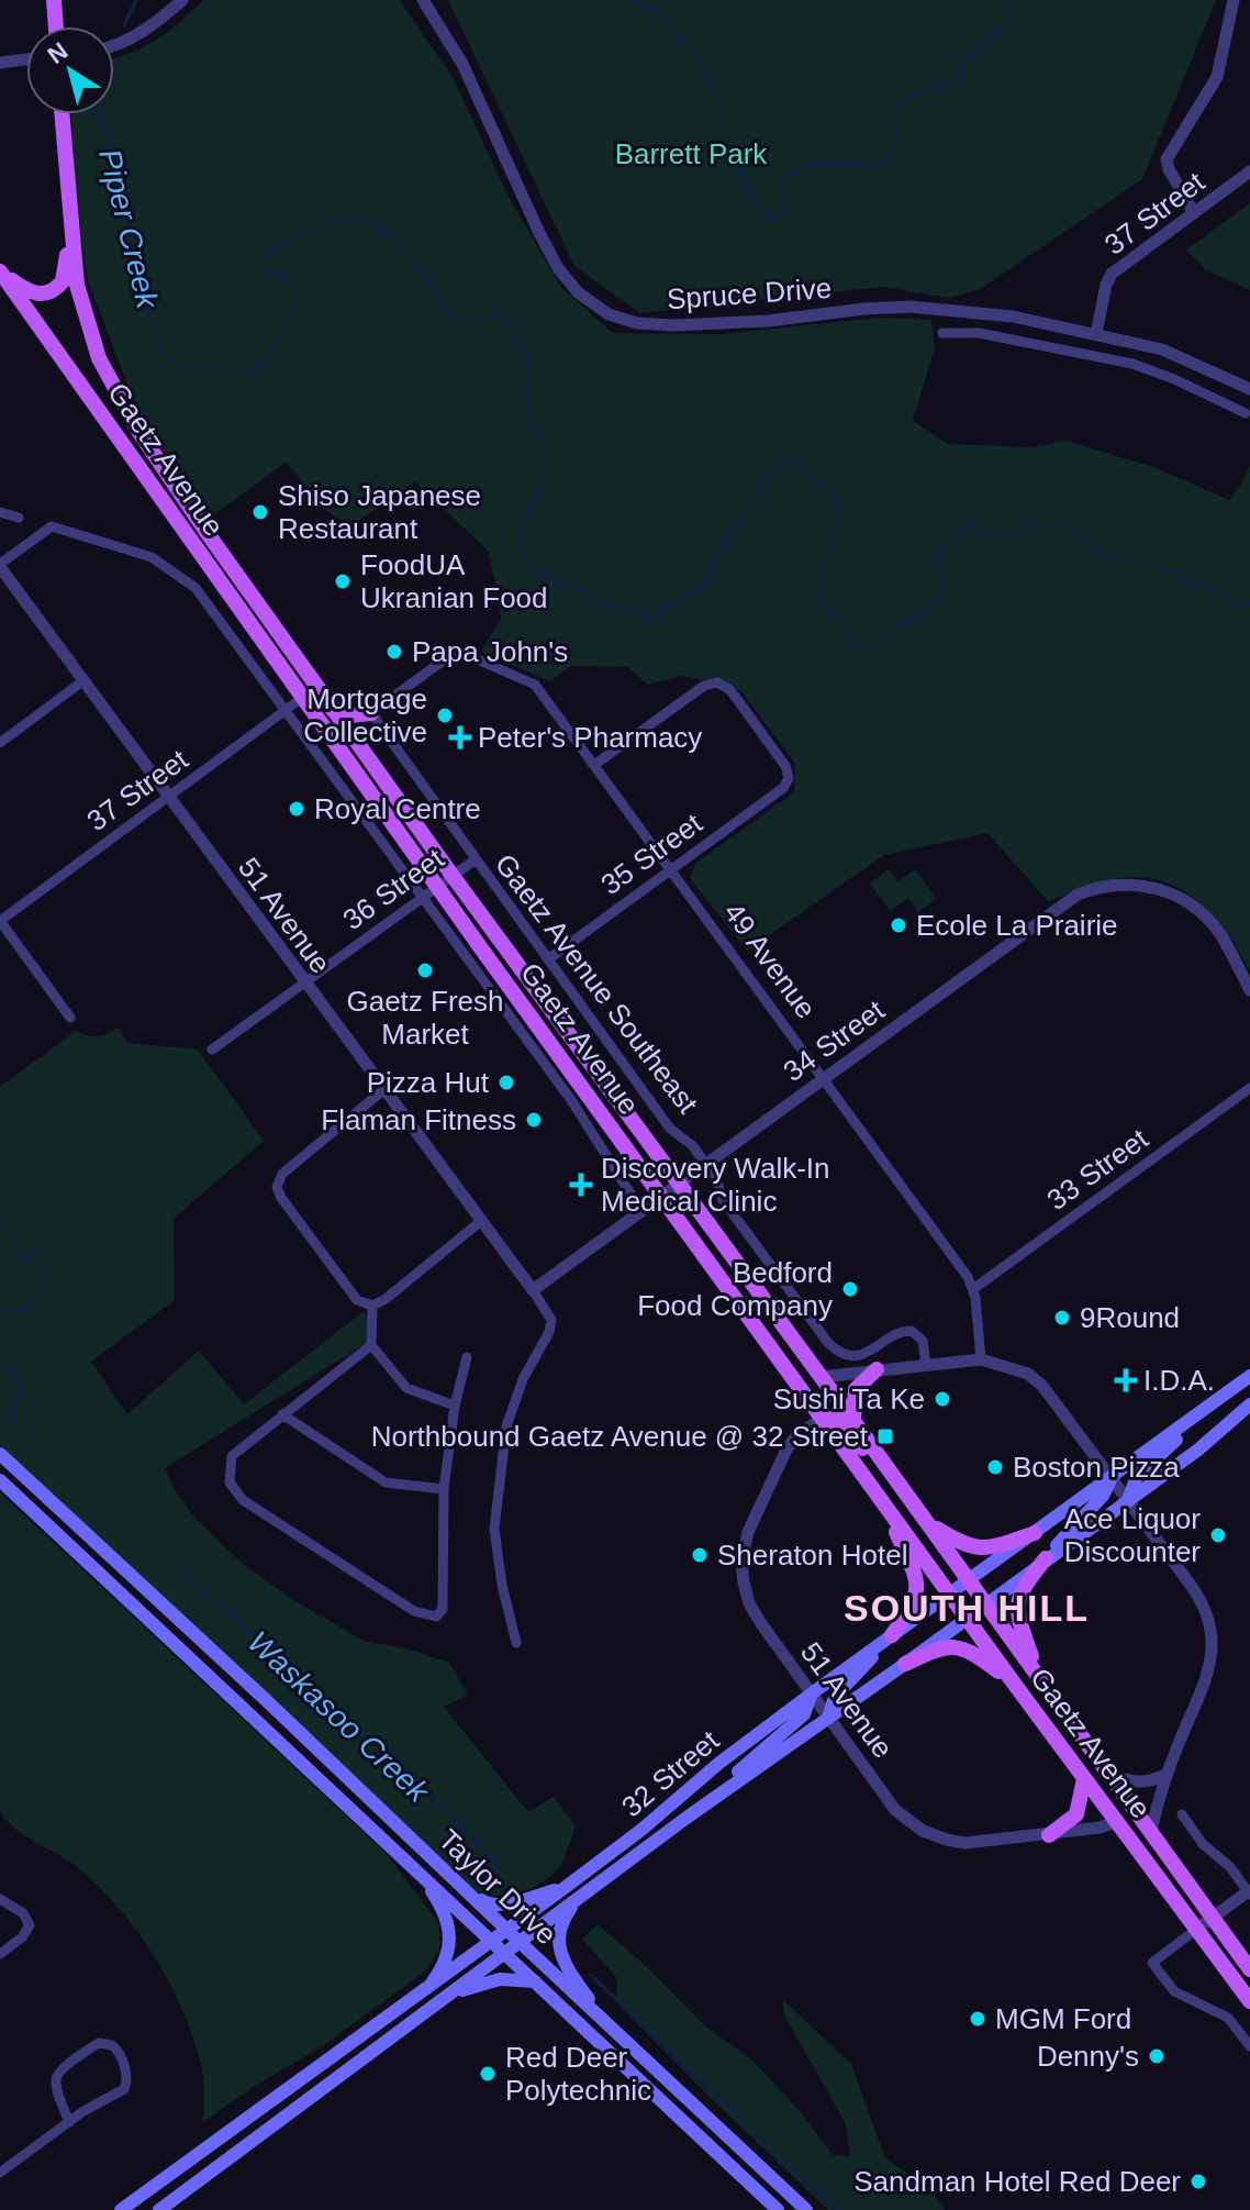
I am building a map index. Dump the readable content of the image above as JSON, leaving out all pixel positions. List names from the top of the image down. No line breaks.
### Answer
{"streets":{"main road":["Gaetz Avenue","32 Street","Taylor Drive"],"street":["37 Street","Spruce Drive","35 Street","36 Street","51 Avenue","49 Avenue","Gaetz Avenue Southeast","34 Street","33 Street"]},"crossings":[["37 Street","Spruce Drive"],["37 Street","Gaetz Avenue"],["37 Street","51 Avenue"],["Gaetz Avenue","36 Street"],["Gaetz Avenue","51 Avenue"],["Gaetz Avenue","49 Avenue"],["Gaetz Avenue","Gaetz Avenue Southeast"],["Gaetz Avenue","34 Street"],["Gaetz Avenue","32 Street"],["35 Street","49 Avenue"],["35 Street","Gaetz Avenue Southeast"],["36 Street","51 Avenue"],["36 Street","Gaetz Avenue Southeast"],["51 Avenue","34 Street"],["51 Avenue","32 Street"],["49 Avenue","Gaetz Avenue Southeast"],["49 Avenue","34 Street"],["49 Avenue","33 Street"],["49 Avenue","32 Street"],["Gaetz Avenue Southeast","34 Street"],["Gaetz Avenue Southeast","32 Street"],["32 Street","Taylor Drive"]],"districts":["SOUTH HILL"],"water":["Piper Creek","Waskasoo Creek"],"parks":["Barrett Park"],"places":{"other":["Shiso Japanese Restaurant","FoodUA Ukranian Food","Papa John's","Mortgage Collective","Royal Centre","Ecole La Prairie","Gaetz Fresh Market","Pizza Hut","Flaman Fitness","Bedford Food Company","9Round","Sushi Ta Ke","Boston Pizza","Ace Liquor Discounter","Sheraton Hotel","MGM Ford","Denny's","Red Deer Polytechnic","Sandman Hotel Red Deer"],"health":["Peter's Pharmacy","Discovery Walk-In Medical Clinic","I.D.A."],"transit":["Northbound Gaetz Avenue @ 32 Street"]},"north":"top left"}
